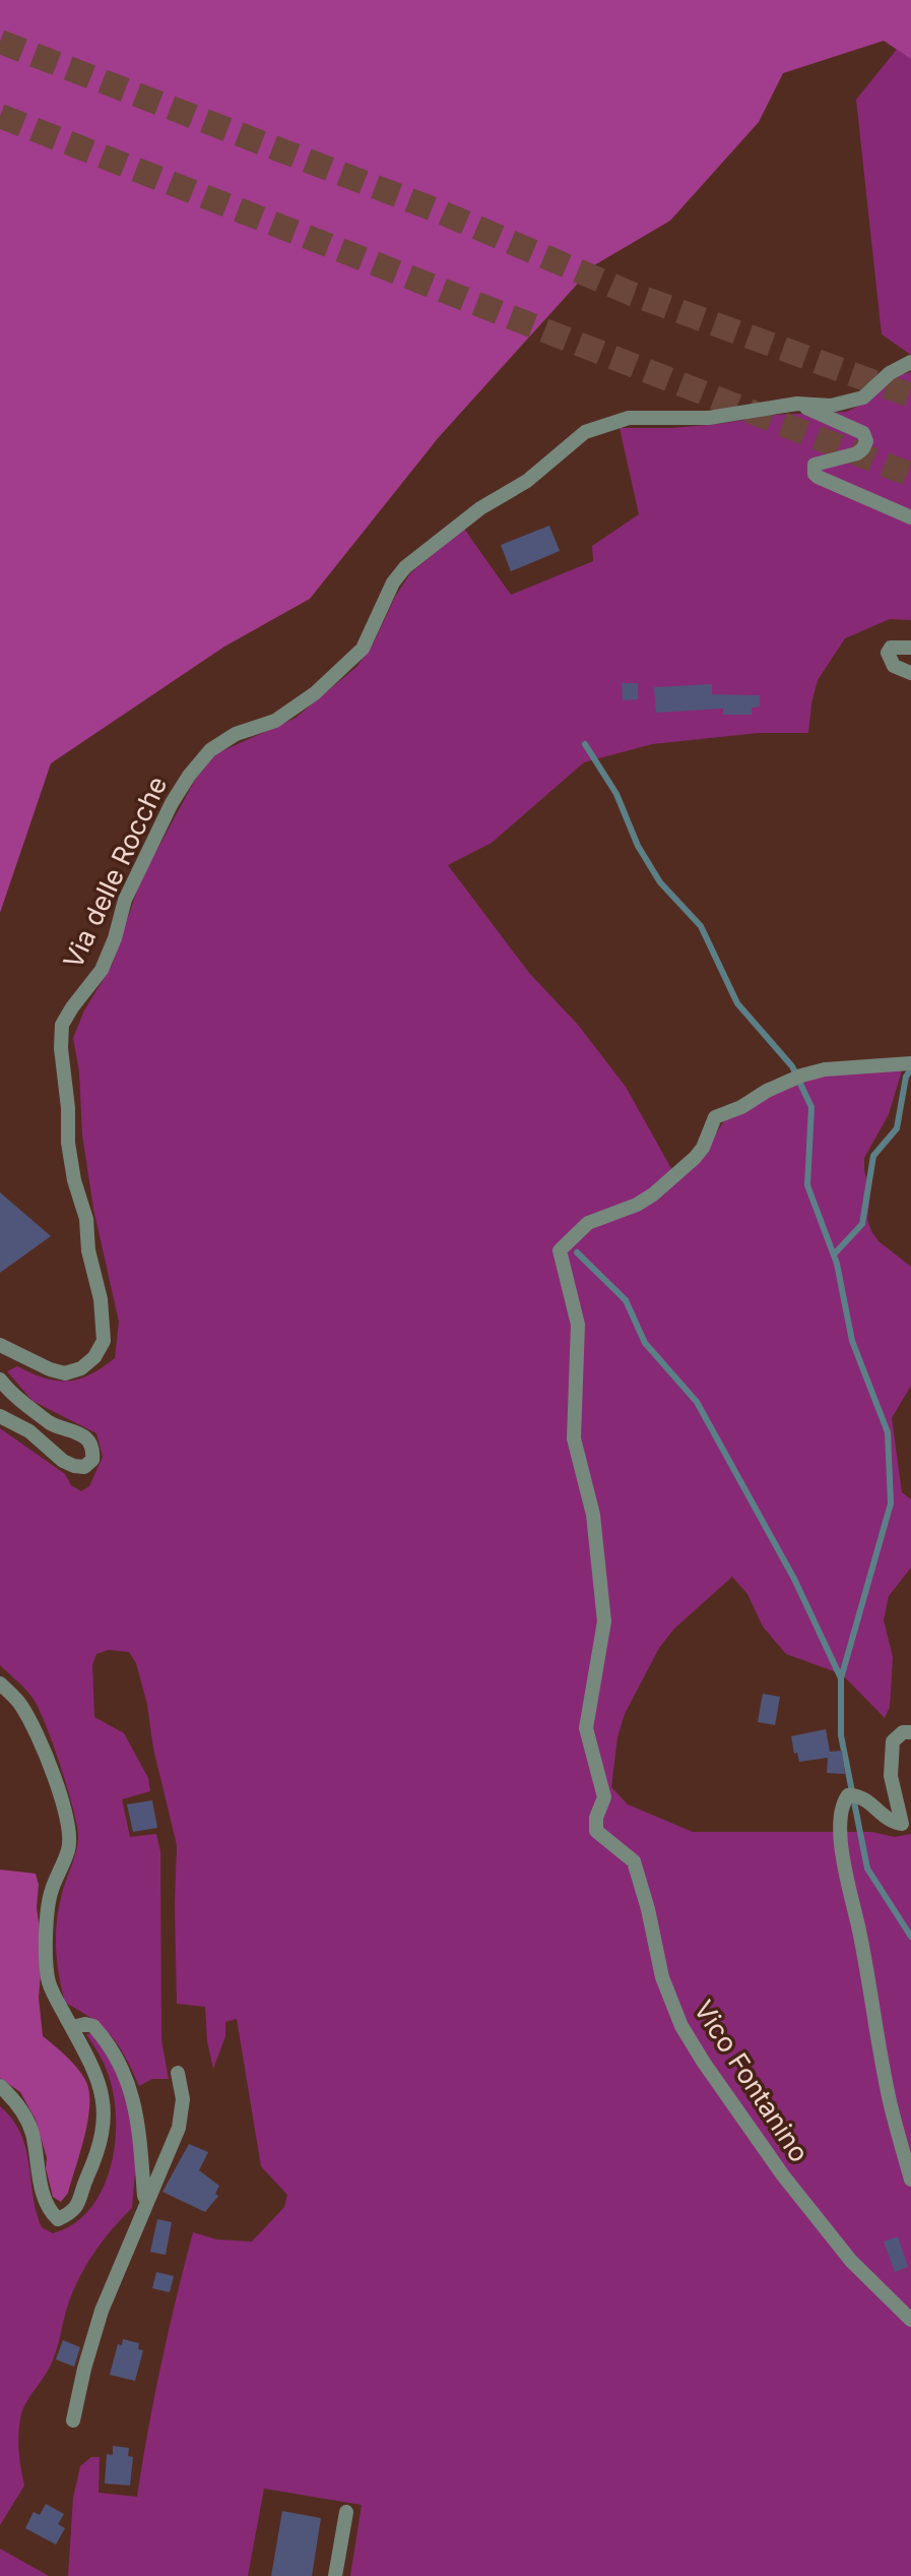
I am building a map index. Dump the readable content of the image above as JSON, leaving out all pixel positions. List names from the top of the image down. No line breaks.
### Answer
{"streets":{"street":["Via delle Rocche","Vico Fontanino"]}}
